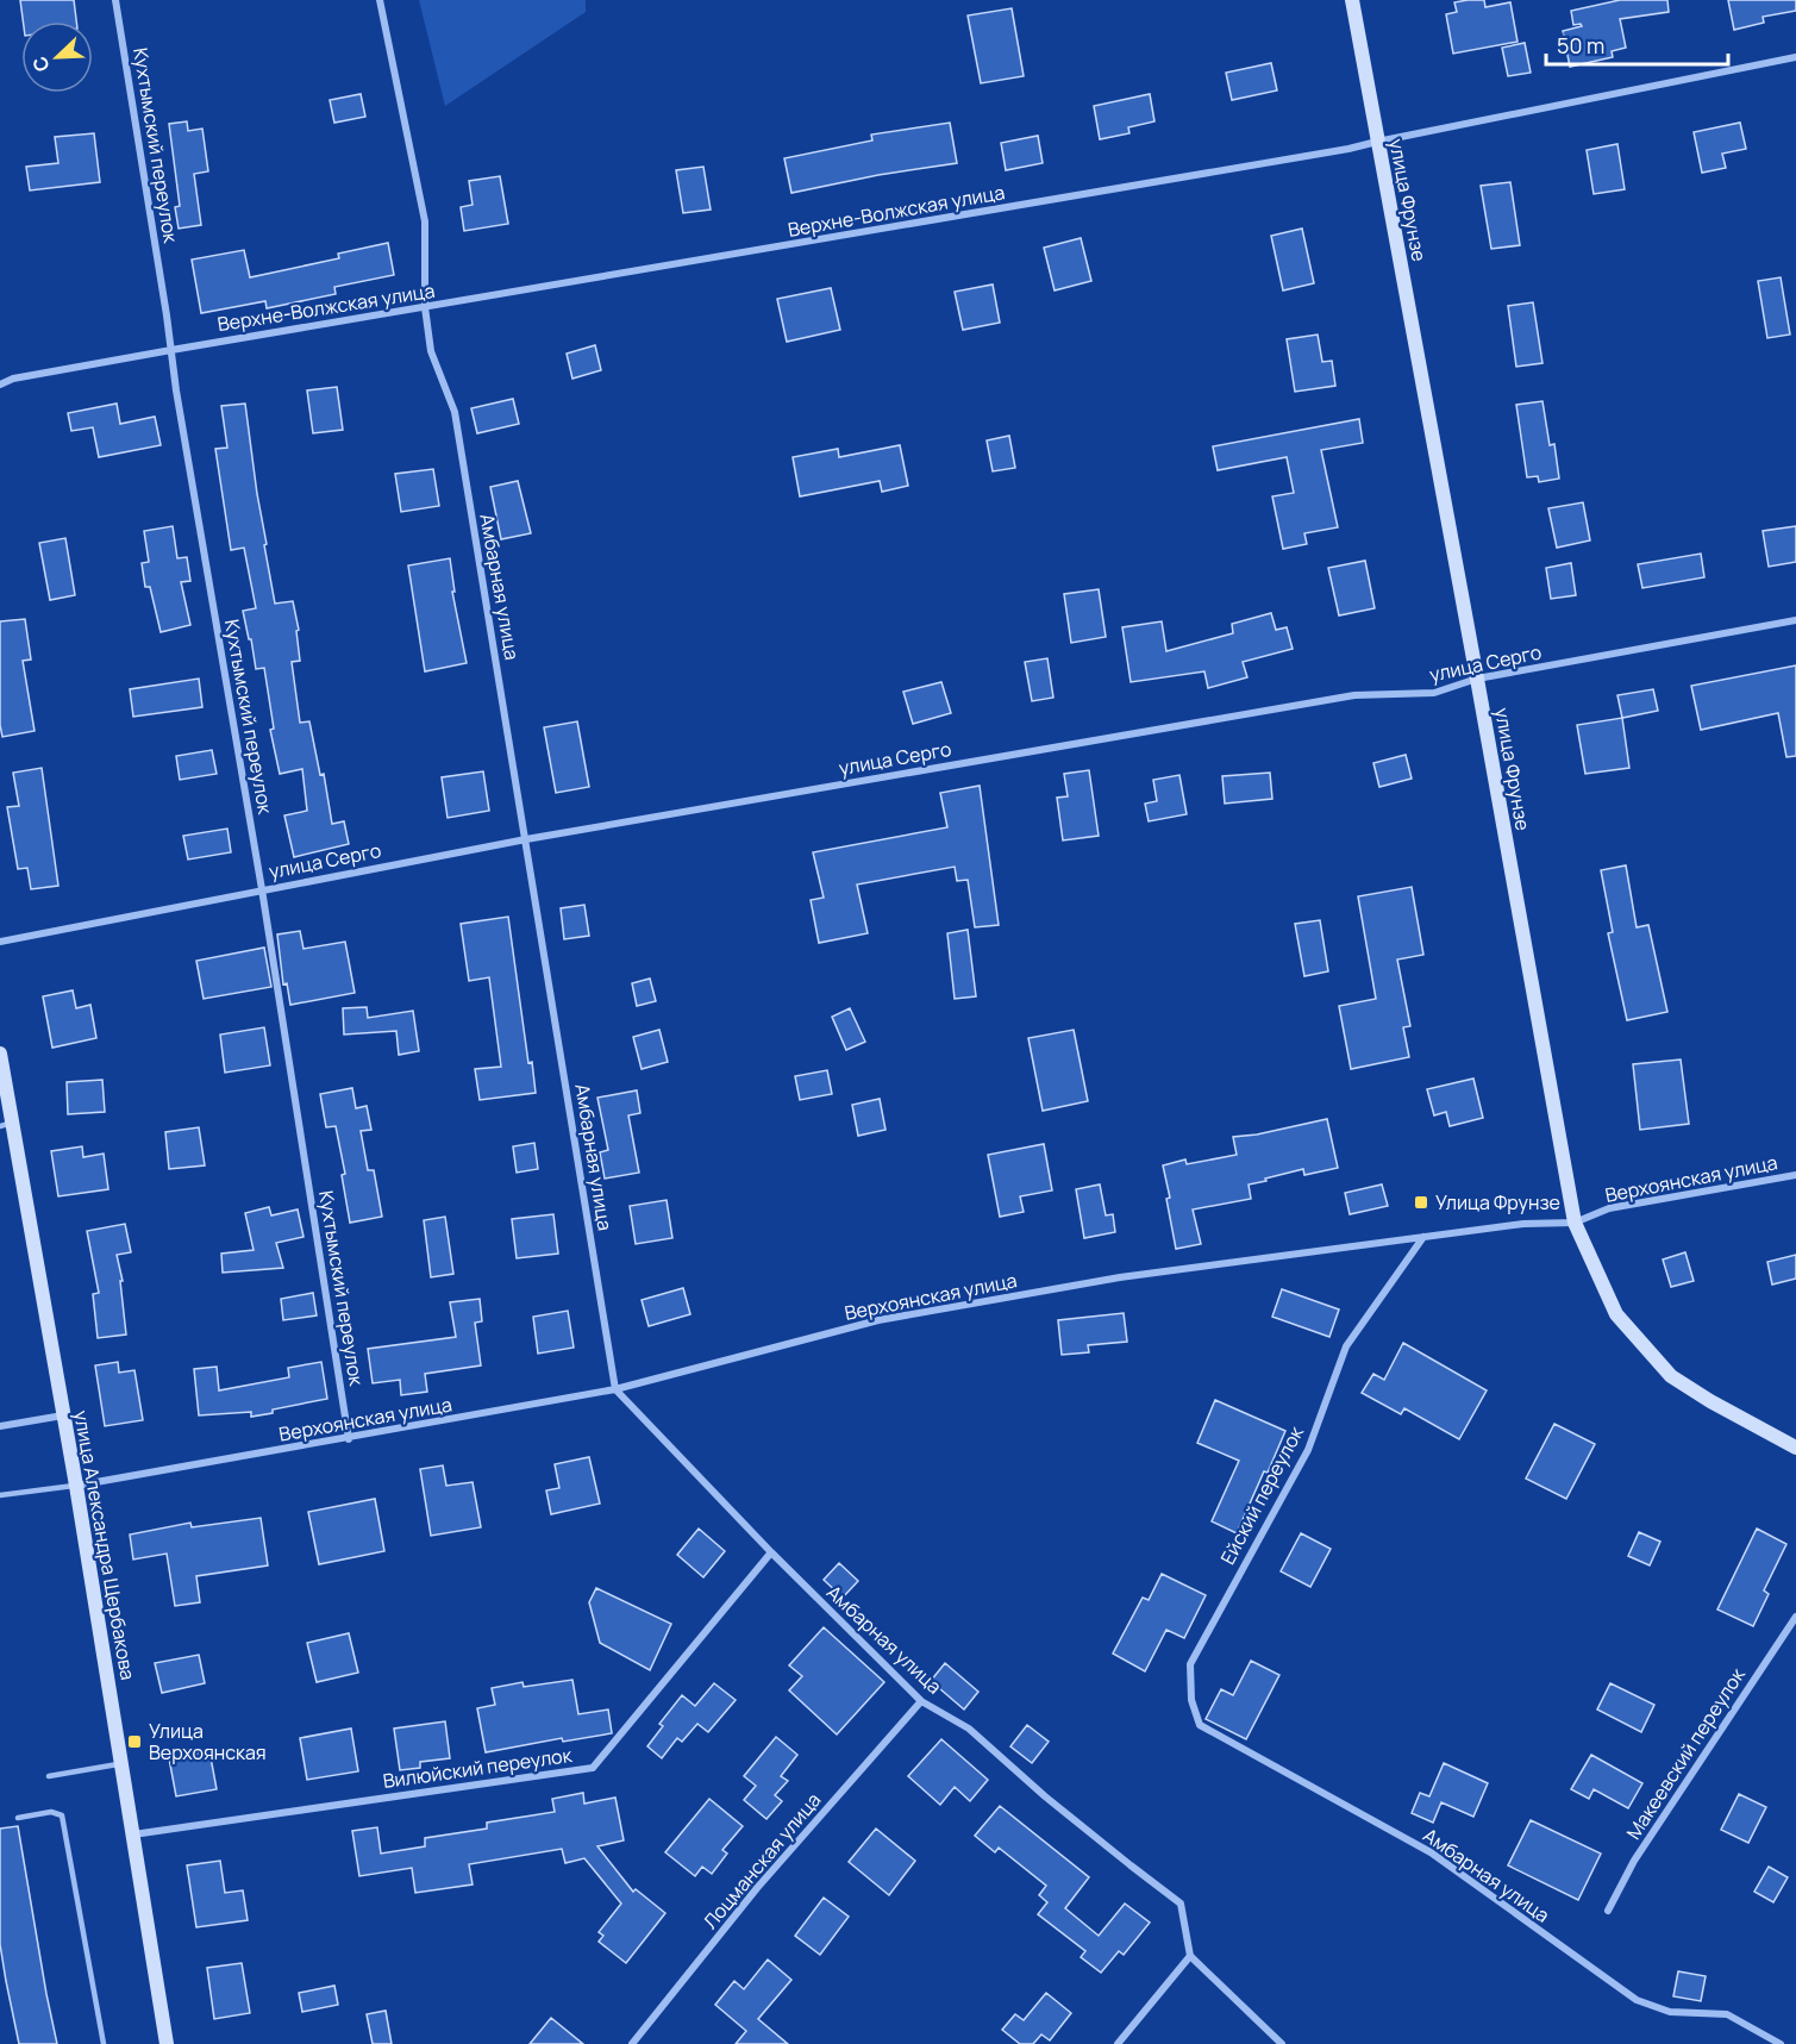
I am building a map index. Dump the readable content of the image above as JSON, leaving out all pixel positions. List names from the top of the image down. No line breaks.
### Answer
{"streets":{"street":["Кухтымский переулок","улица Фрунзе","Верхне-Волжская улица","Амбарная улица","улица Серго","Верхоянская улица","Ейский переулок","улица Александра Щербакова","Макеевский переулок","Вилюйский переулок","Лоцманская улица"]},"crossings":[["Кухтымский переулок","Верхне-Волжская улица"],["Кухтымский переулок","улица Серго"],["Кухтымский переулок","Верхоянская улица"],["улица Фрунзе","Верхне-Волжская улица"],["улица Фрунзе","улица Серго"],["улица Фрунзе","Верхоянская улица"],["Верхне-Волжская улица","Амбарная улица"],["Амбарная улица","улица Серго"],["Амбарная улица","Верхоянская улица"],["Амбарная улица","Ейский переулок"],["Амбарная улица","Вилюйский переулок"],["Амбарная улица","Лоцманская улица"],["Верхоянская улица","Ейский переулок"],["Верхоянская улица","улица Александра Щербакова"],["улица Александра Щербакова","Вилюйский переулок"]],"places":{"transit":["Улица Фрунзе","Улица Верхоянская"]},"scale_bar":"50 m","north":"bottom left"}
